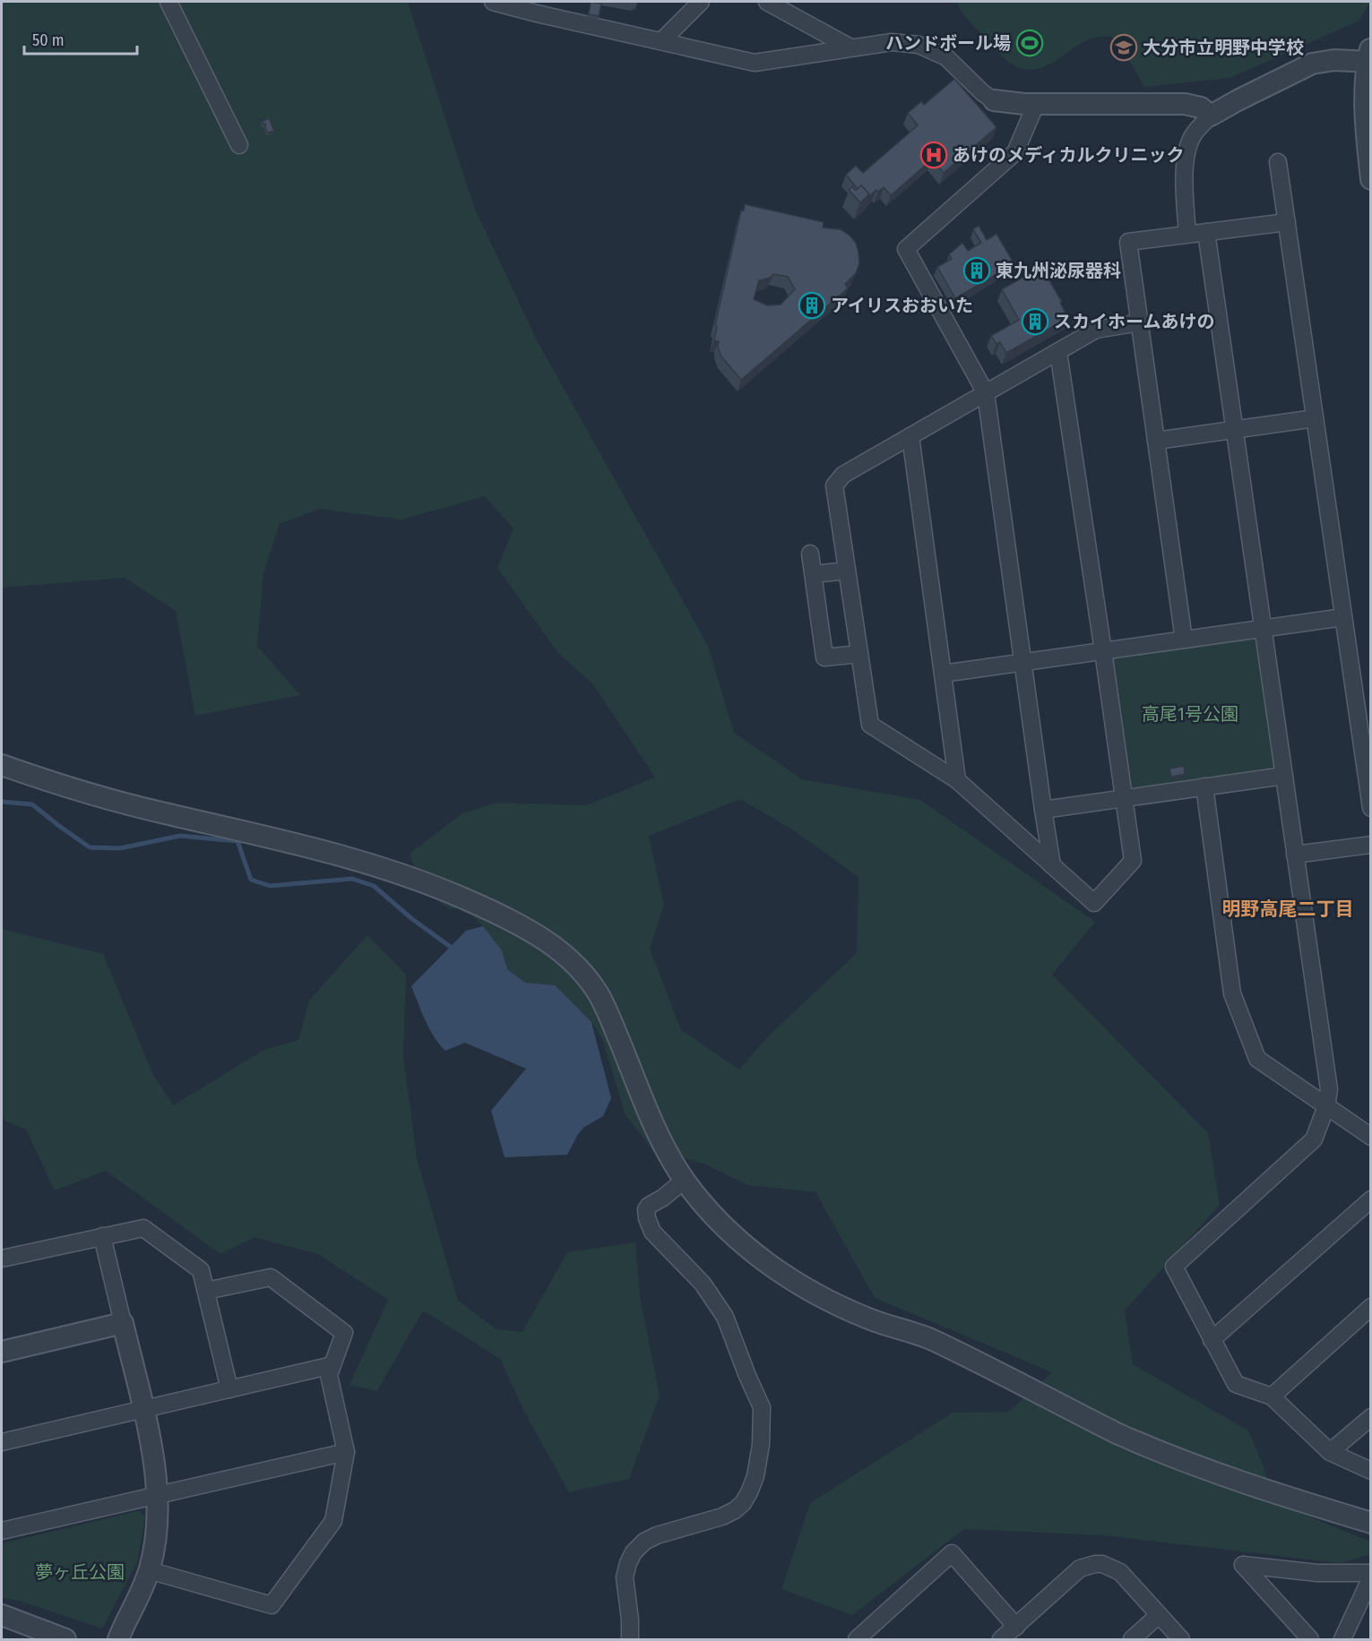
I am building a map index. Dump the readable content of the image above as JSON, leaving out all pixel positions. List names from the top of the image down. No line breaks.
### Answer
{"districts":["明野高尾二丁目"],"parks":["高尾1号公園","夢ヶ丘公園"],"places":{"sports":["ハンドボール場"],"school or university":["大分市立明野中学校"],"hospital":["あけのメディカルクリニック"],"building":["東九州泌尿器科","アイリスおおいた","スカイホームあけの"]},"scale_bar":"50 m"}
